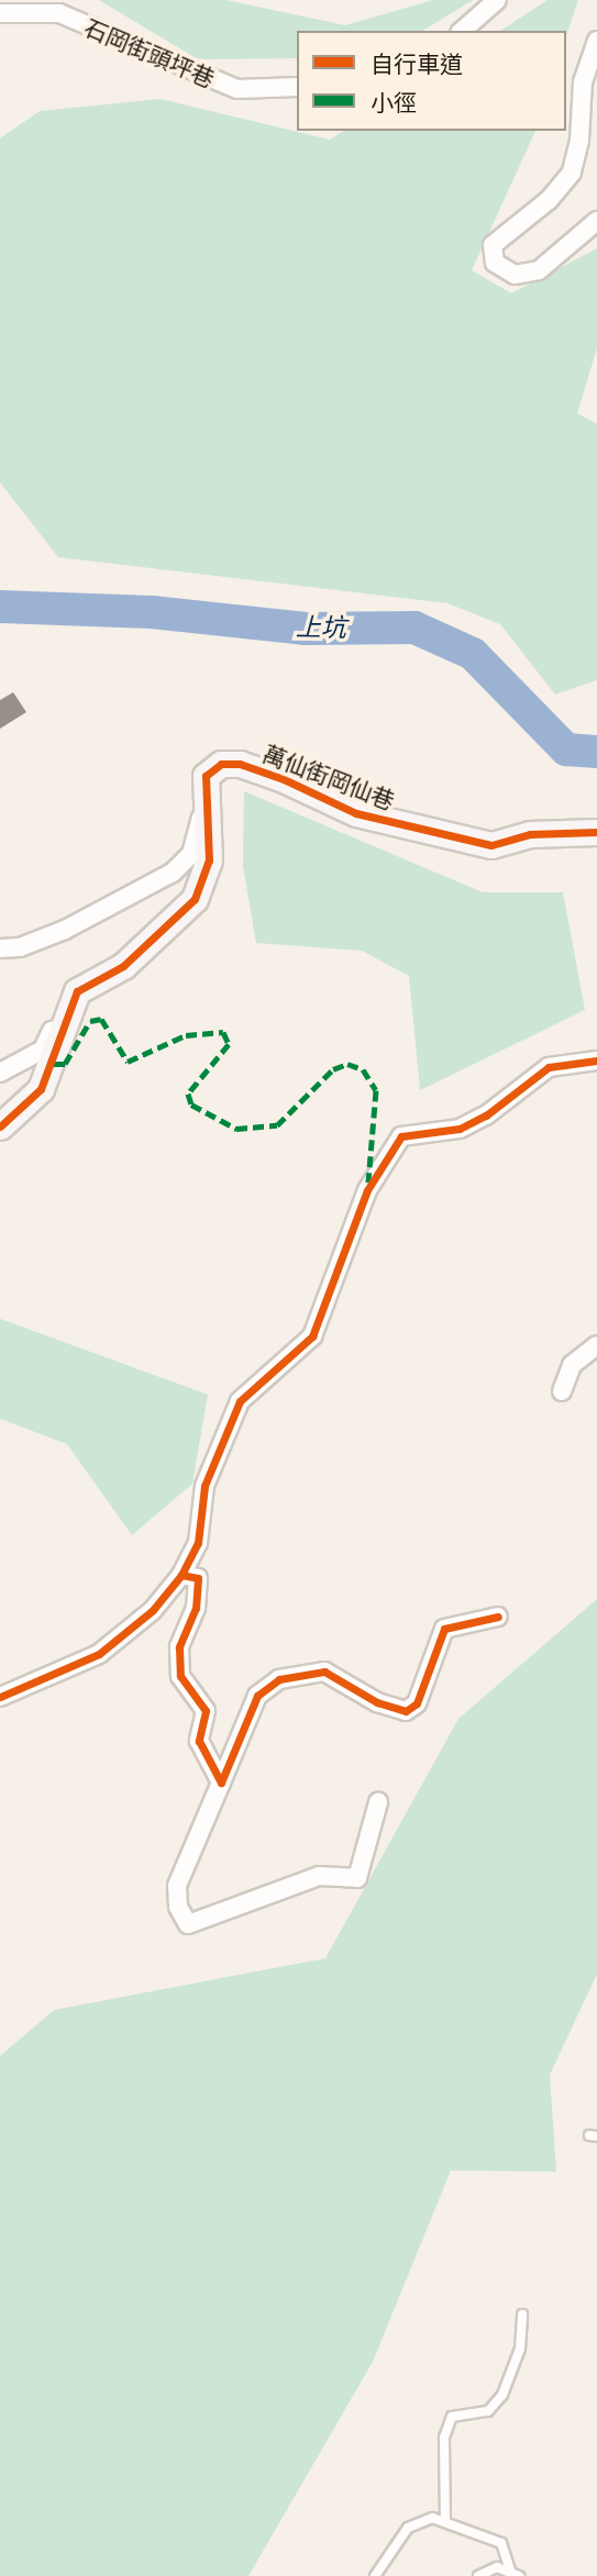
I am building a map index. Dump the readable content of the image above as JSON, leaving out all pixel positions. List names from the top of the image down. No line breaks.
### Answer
{"streets":{"street":["石岡街頭坪巷","萬仙街岡仙巷"]},"water":["上坑"],"legend":["自行車道","小徑"]}
